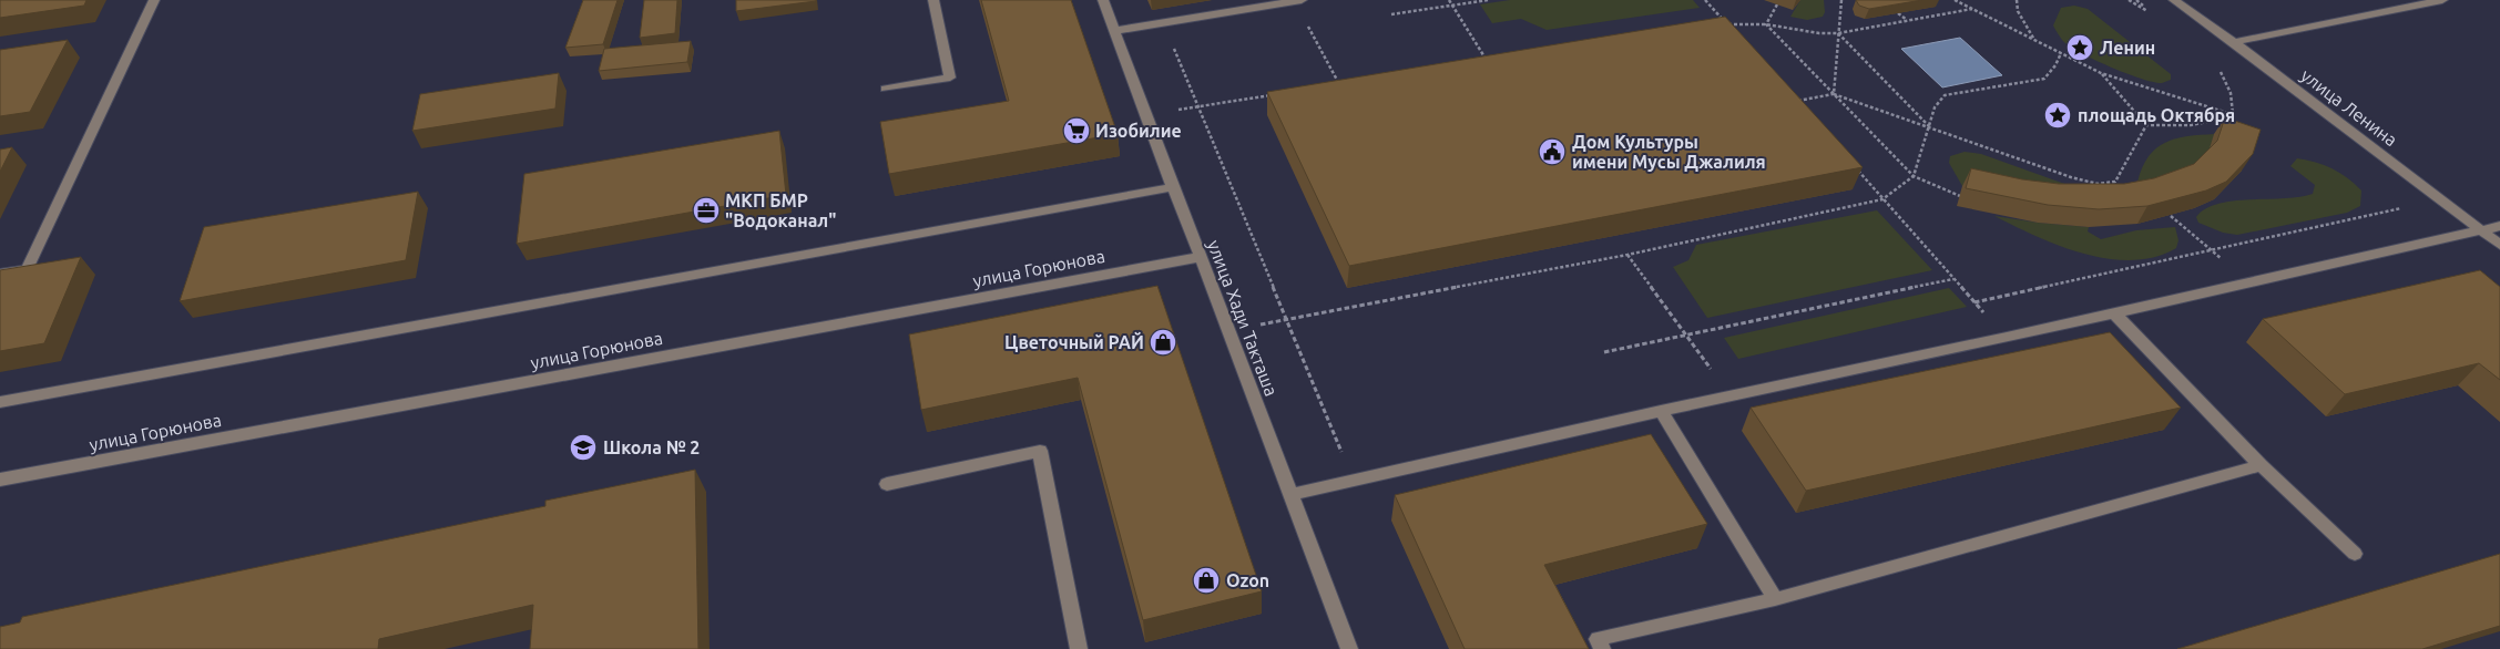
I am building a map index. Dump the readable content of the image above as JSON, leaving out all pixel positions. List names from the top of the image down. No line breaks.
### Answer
{"streets":{"street":["улица Ленина","улица Горюнова","улица Хади Такташа"]},"crossings":[["улица Горюнова","улица Хади Такташа"]],"places":{"place":["Ленин","площадь Октября"],"supermarket":["Изобилие"],"public building":["Дом Культуры имени Мусы Джалиля"],"office":["МКП БМР \"Водоканал\""],"shop":["Цветочный РАЙ","Ozon"],"school or university":["Школа № 2"]}}
